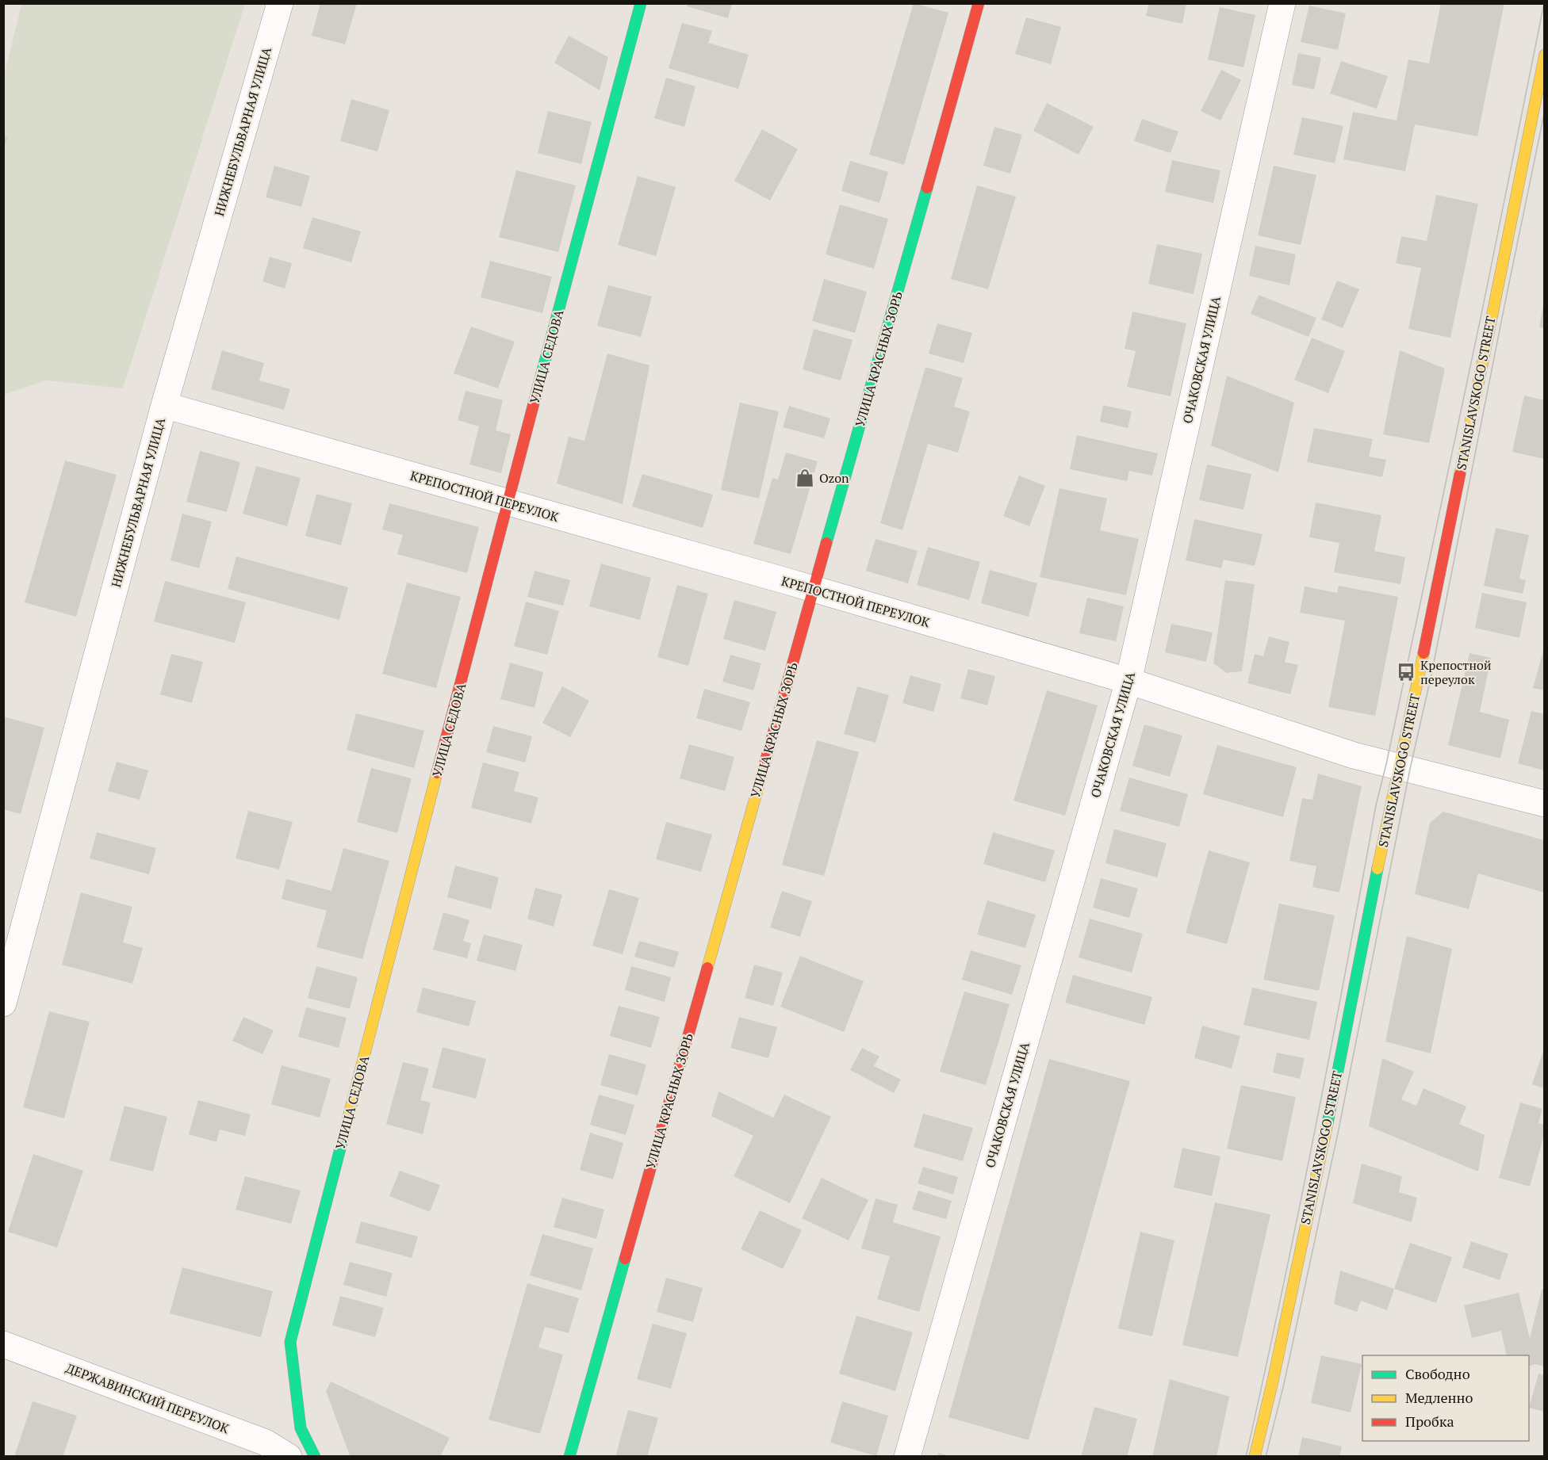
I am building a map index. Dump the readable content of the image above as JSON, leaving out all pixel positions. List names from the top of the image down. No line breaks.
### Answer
{"streets":{"street":["НИЖНЕБУЛЬВАРНАЯ УЛИЦА","УЛИЦА СЕДОВА","УЛИЦА КРАСНЫХ ЗОРЬ","ОЧАКОВСКАЯ УЛИЦА","STANISLAVSKOGO STREET","КРЕПОСТНОЙ ПЕРЕУЛОК","ДЕРЖАВИНСКИЙ ПЕРЕУЛОК"]},"crossings":[["НИЖНЕБУЛЬВАРНАЯ УЛИЦА","КРЕПОСТНОЙ ПЕРЕУЛОК"],["УЛИЦА СЕДОВА","КРЕПОСТНОЙ ПЕРЕУЛОК"],["УЛИЦА КРАСНЫХ ЗОРЬ","КРЕПОСТНОЙ ПЕРЕУЛОК"],["ОЧАКОВСКАЯ УЛИЦА","КРЕПОСТНОЙ ПЕРЕУЛОК"],["STANISLAVSKOGO STREET","КРЕПОСТНОЙ ПЕРЕУЛОК"]],"places":{"shop":["Ozon"],"bus stop":["Крепостной переулок"]},"legend":["Свободно","Медленно","Пробка"]}
